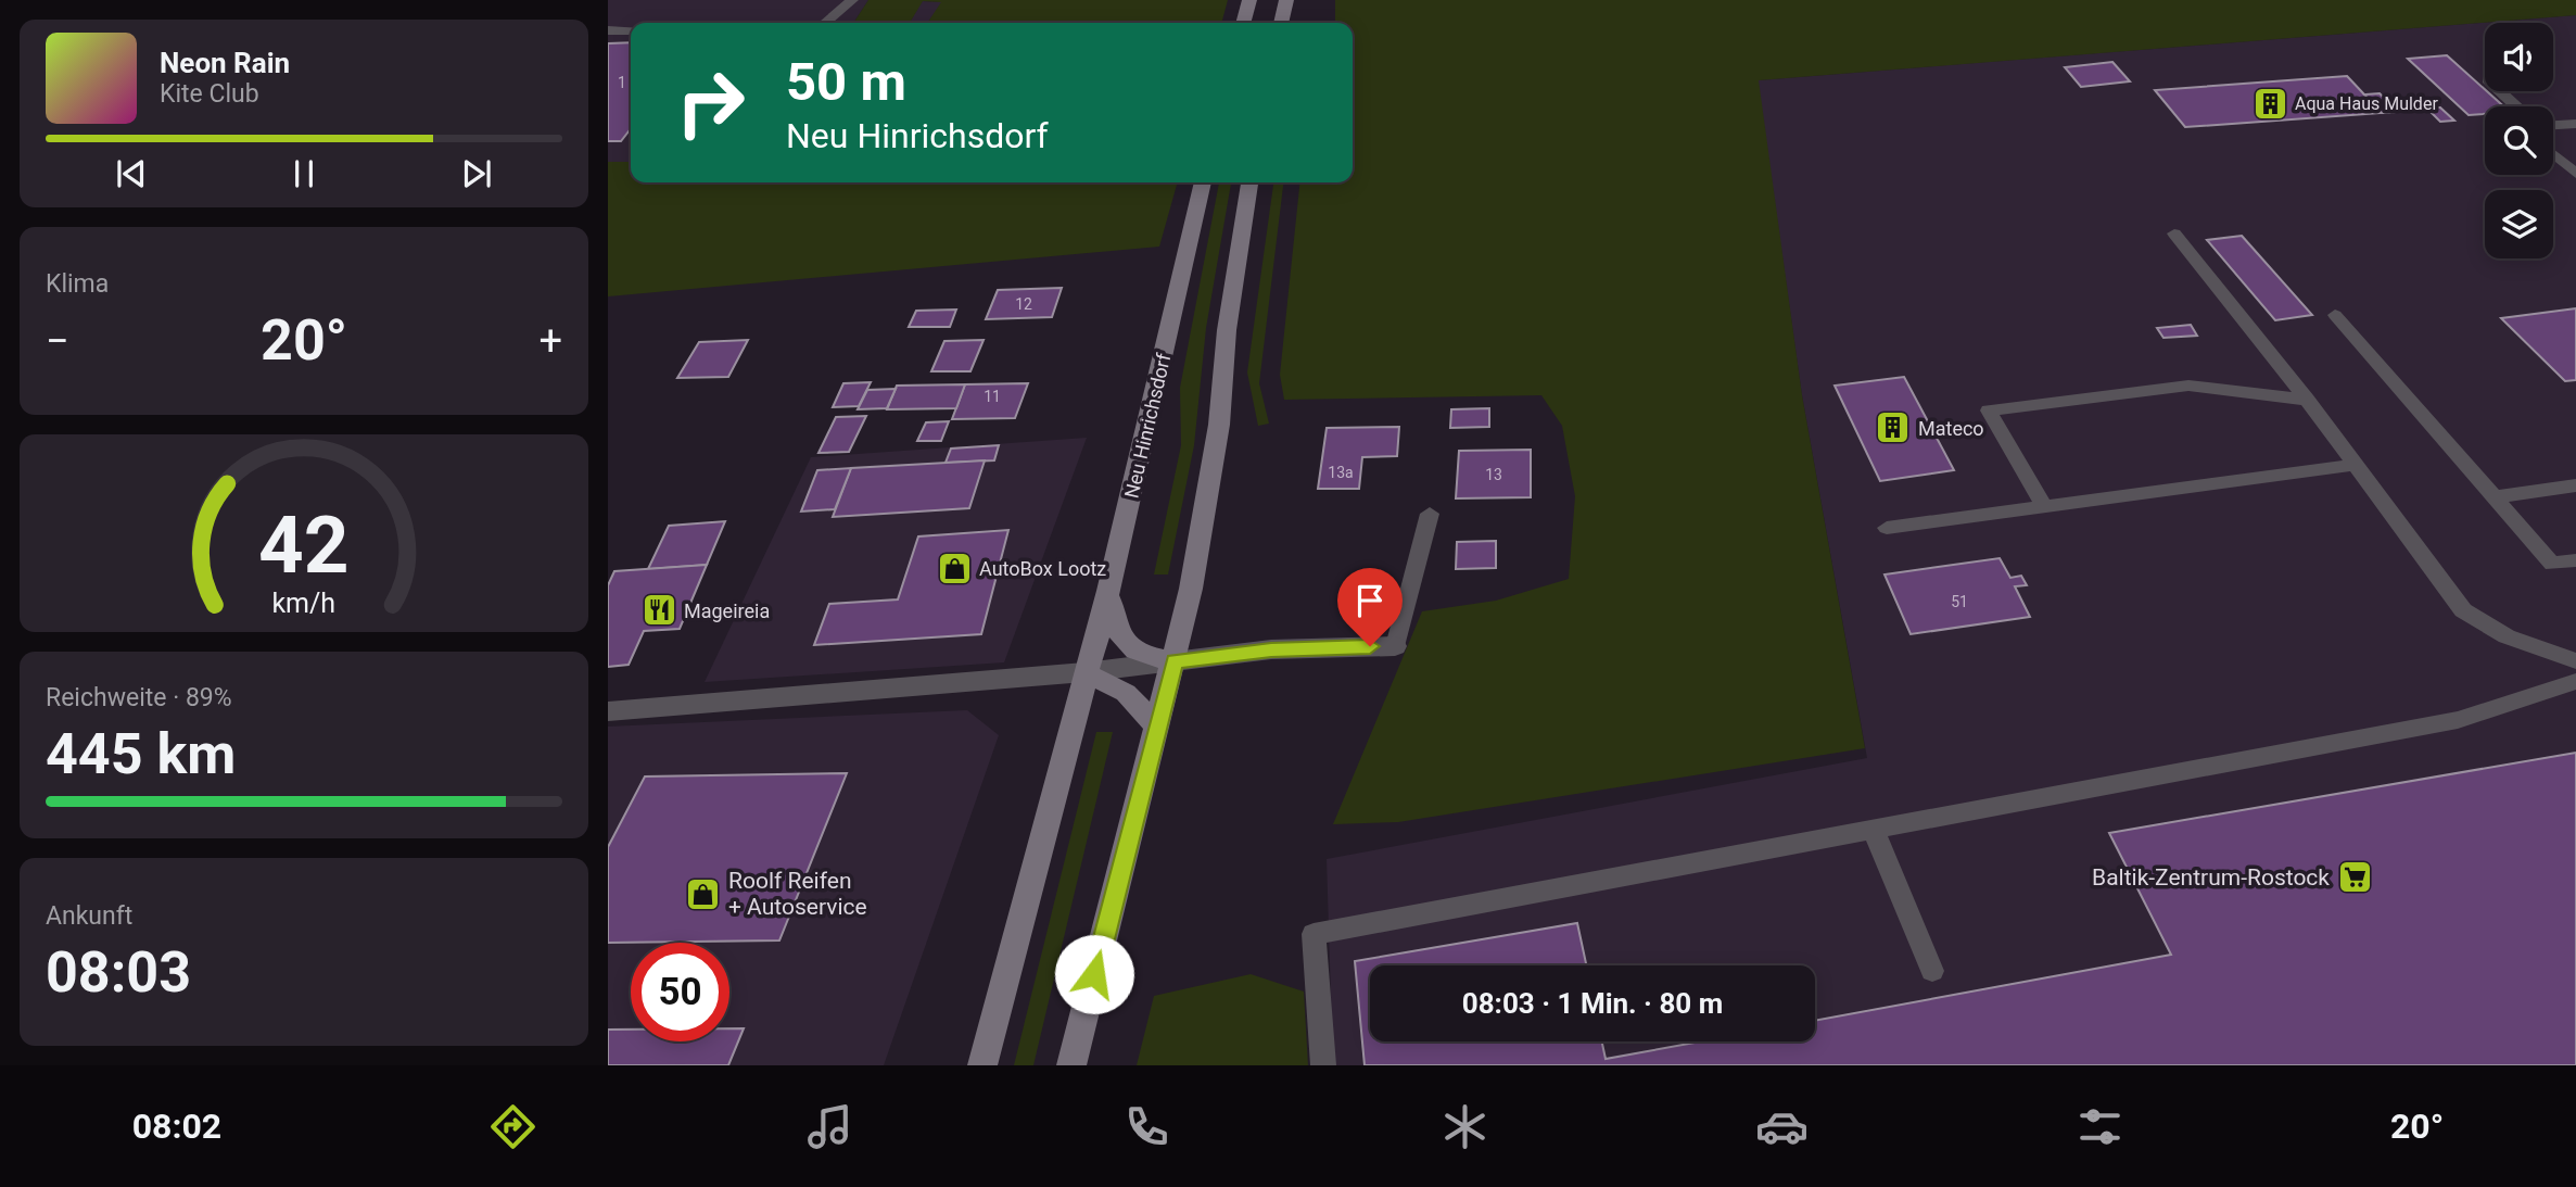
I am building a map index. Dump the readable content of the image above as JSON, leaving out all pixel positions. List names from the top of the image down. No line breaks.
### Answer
{"streets":{"main road":["Neu Hinrichsdorf"]},"places":{"building":["Aqua Haus Mulder","Mateco"],"shop":["AutoBox Lootz","Roolf Reifen + Autoservice"],"restaurant":["Mageireia"],"supermarket":["Baltik-Zentrum-Rostock"]},"house_numbers":["1","12","11","13a","13","51"],"page":{"turn":["50 m","Neu Hinrichsdorf"],"song":["Neon Rain","Kite Club"],"tile":["Klima",["Reichweite · 89%","445 km"],["Ankunft","08:03"]],"heat":["−","20°","+"],"limit":"50","trip":"08:03 · 1 Min. · 80 m","tabs":["08:02","20°"],"gauge":["42","km/h"]}}
